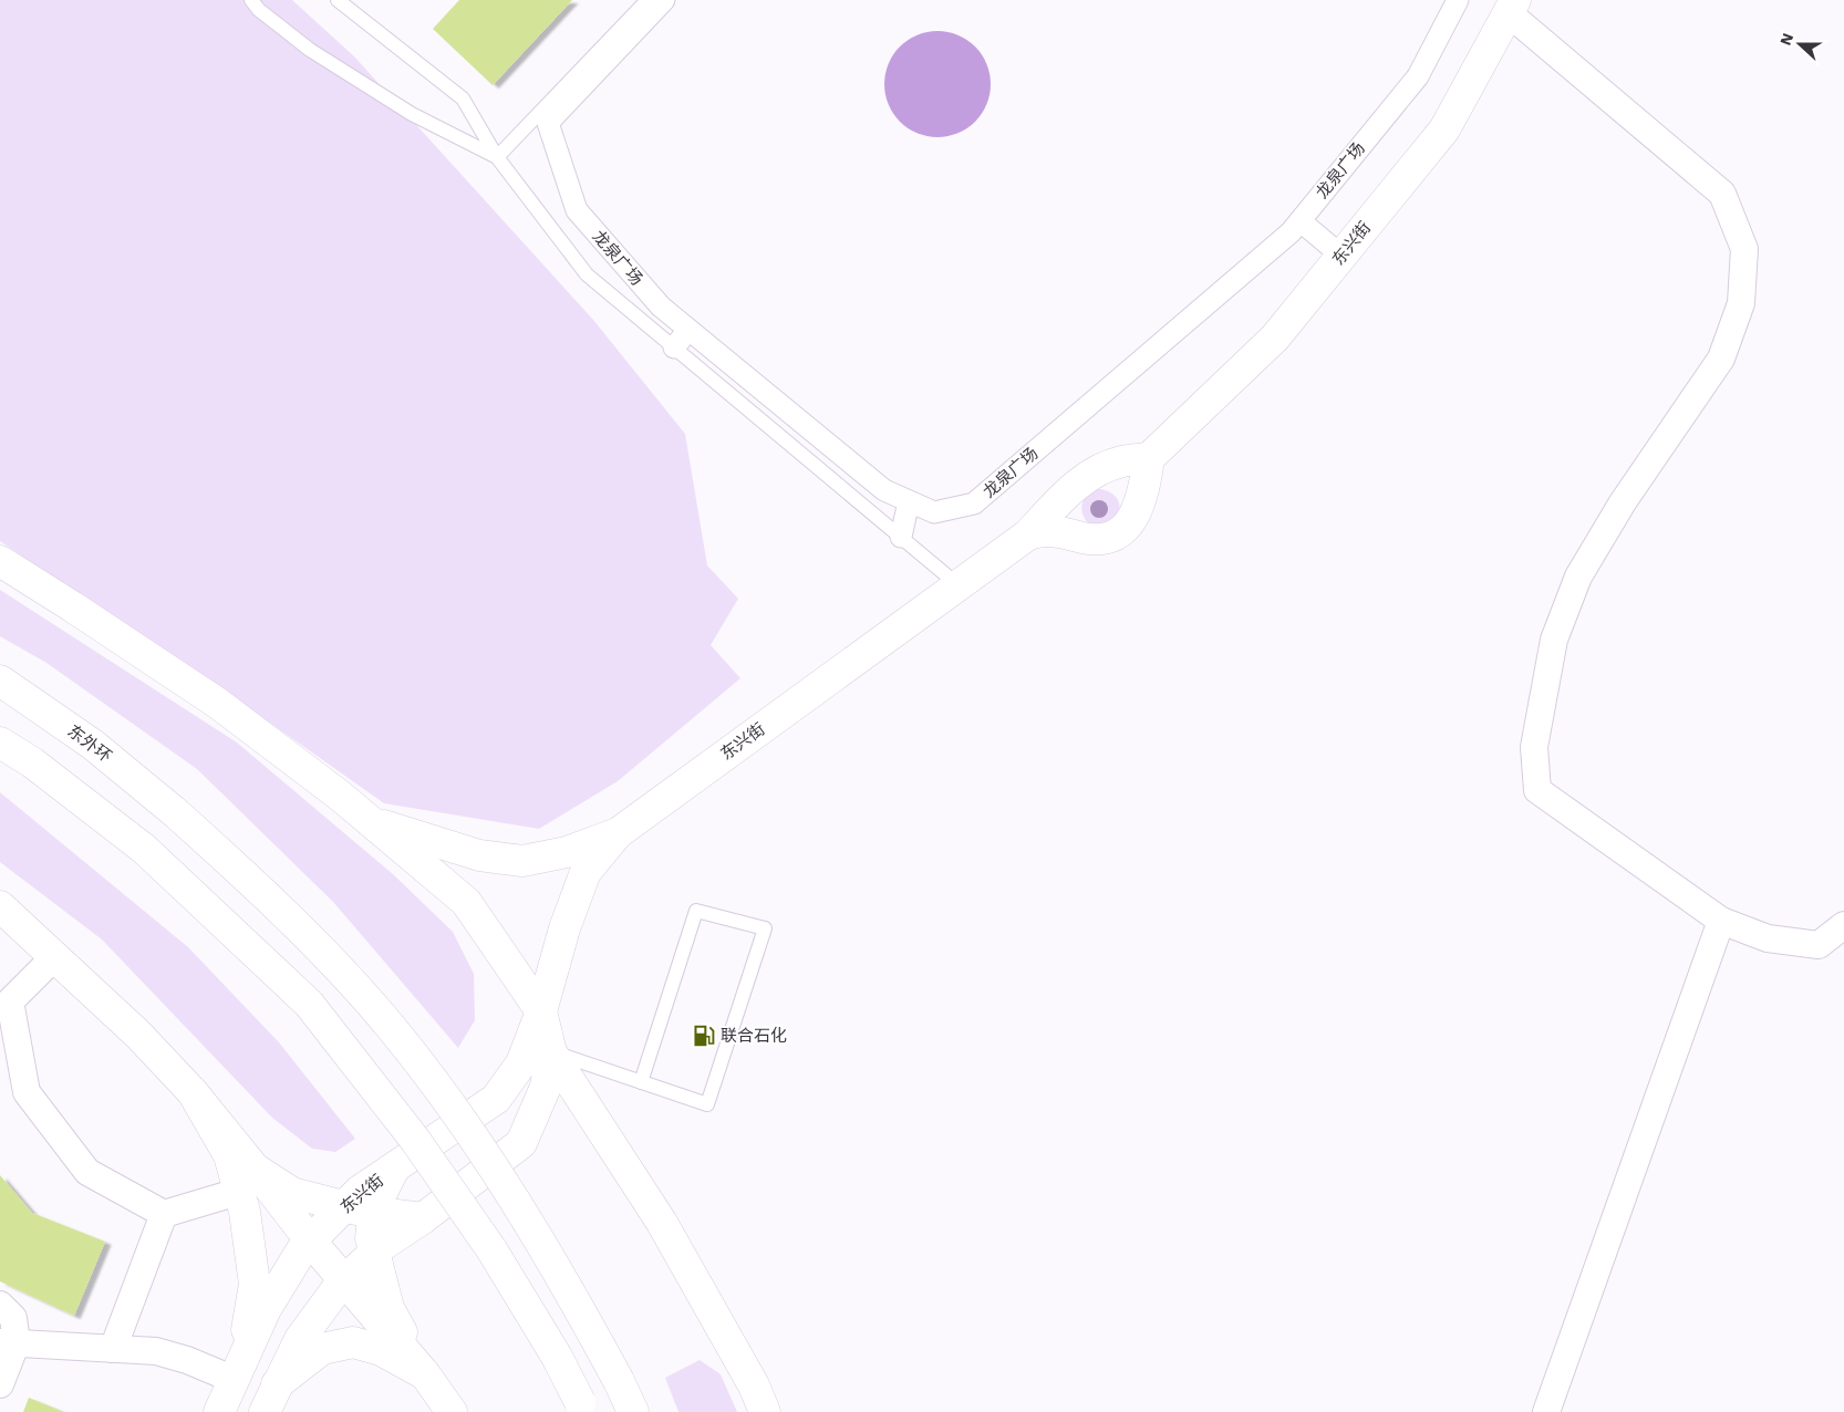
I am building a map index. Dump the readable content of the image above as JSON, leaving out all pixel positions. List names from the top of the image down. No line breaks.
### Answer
{"streets":{"main road":["东兴街","东外环"],"street":["龙泉广场"]},"places":{"fuel station":["联合石化"]},"north":"left"}
